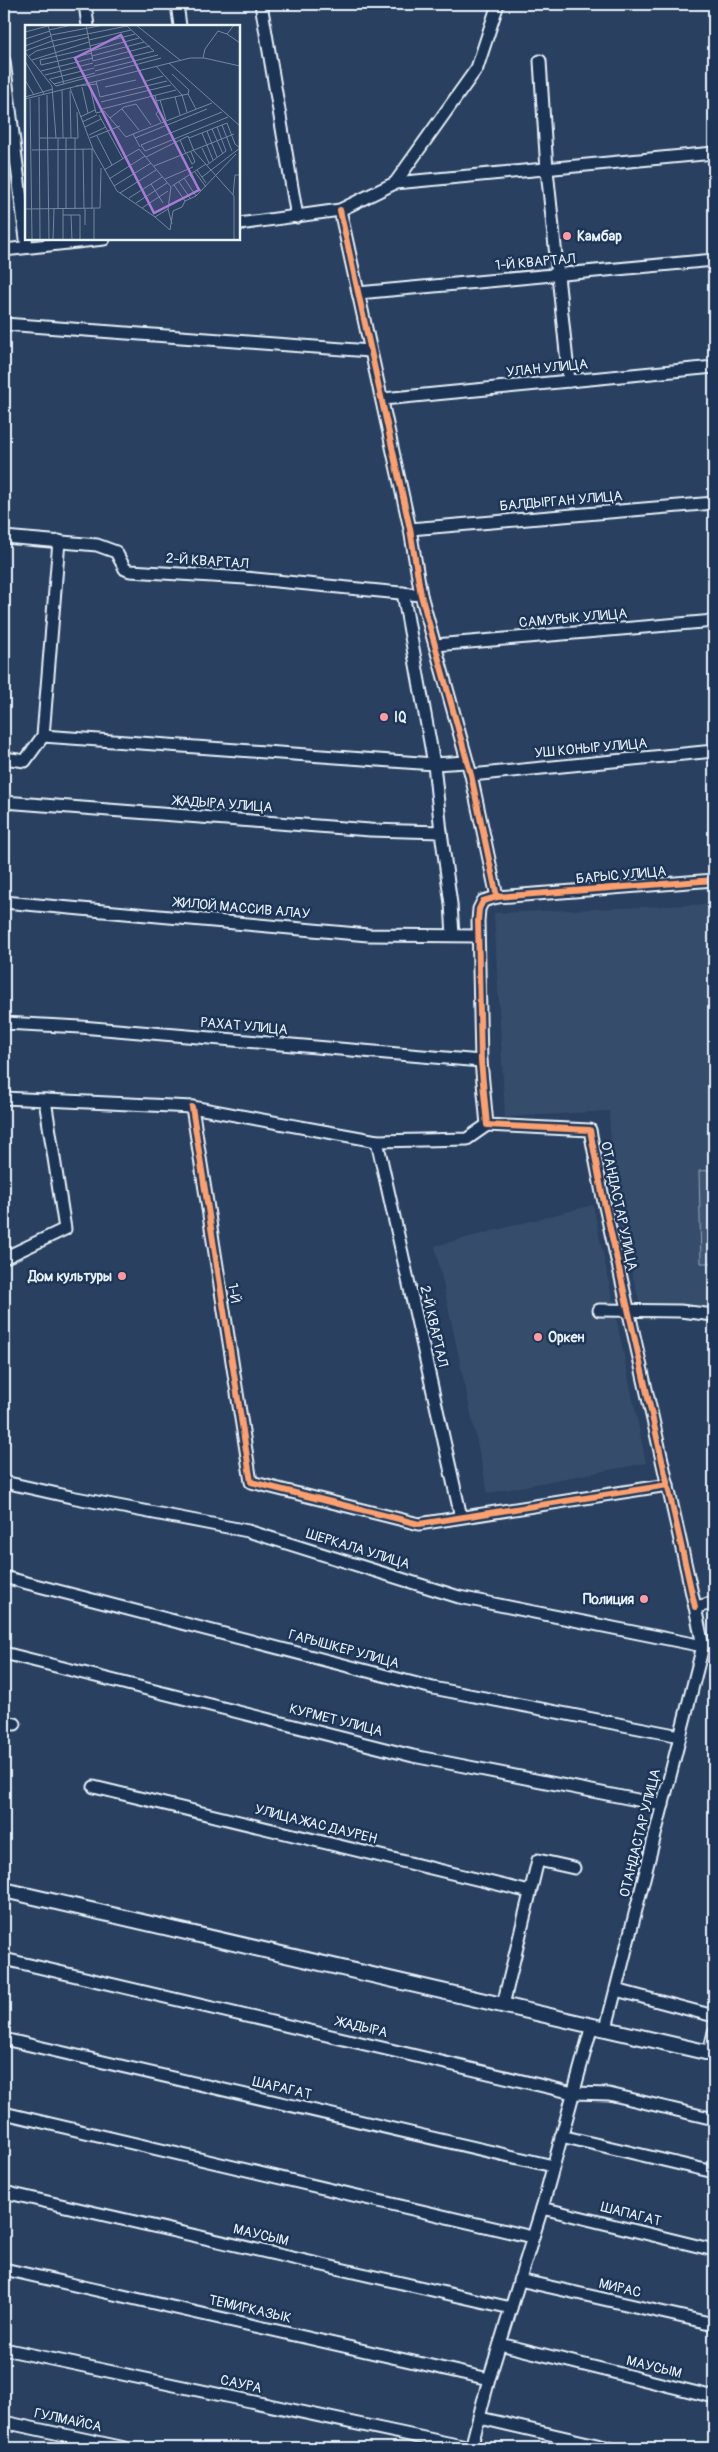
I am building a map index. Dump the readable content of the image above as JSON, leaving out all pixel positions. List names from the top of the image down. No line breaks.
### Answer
{"streets":{"street":["1-Й КВАРТАЛ","УЛАН УЛИЦА","БАЛДЫРГАН УЛИЦА","2-Й КВАРТАЛ","САМУРЫК УЛИЦА","УШ КОНЫР УЛИЦА","ЖАДЫРА УЛИЦА","БАРЫС УЛИЦА","ЖИЛОЙ МАССИВ АЛАУ","РАХАТ УЛИЦА","ОТАНДАСТАР УЛИЦА","1-Й","ШЕРКАЛА УЛИЦА","ГАРЫШКЕР УЛИЦА","КУРМЕТ УЛИЦА","УЛИЦА ЖАС ДАУРЕН","ЖАДЫРА","ШАРАГАТ","ШАПАГАТ","МАУСЫМ","МИРАС","ТЕМИРКАЗЫК","САУРА","ГУЛМАЙСА"]},"crossings":[["2-Й КВАРТАЛ","1-Й"],["ОТАНДАСТАР УЛИЦА","ШЕРКАЛА УЛИЦА"],["ОТАНДАСТАР УЛИЦА","ГАРЫШКЕР УЛИЦА"],["ОТАНДАСТАР УЛИЦА","КУРМЕТ УЛИЦА"],["ОТАНДАСТАР УЛИЦА","ЖАДЫРА"],["ОТАНДАСТАР УЛИЦА","ШАРАГАТ"],["ОТАНДАСТАР УЛИЦА","ШАПАГАТ"],["ОТАНДАСТАР УЛИЦА","МАУСЫМ"],["ОТАНДАСТАР УЛИЦА","МИРАС"],["ОТАНДАСТАР УЛИЦА","ТЕМИРКАЗЫК"],["ОТАНДАСТАР УЛИЦА","САУРА"]],"places":["Камбар","IQ","Дом культуры","Оркен","Полиция"]}
